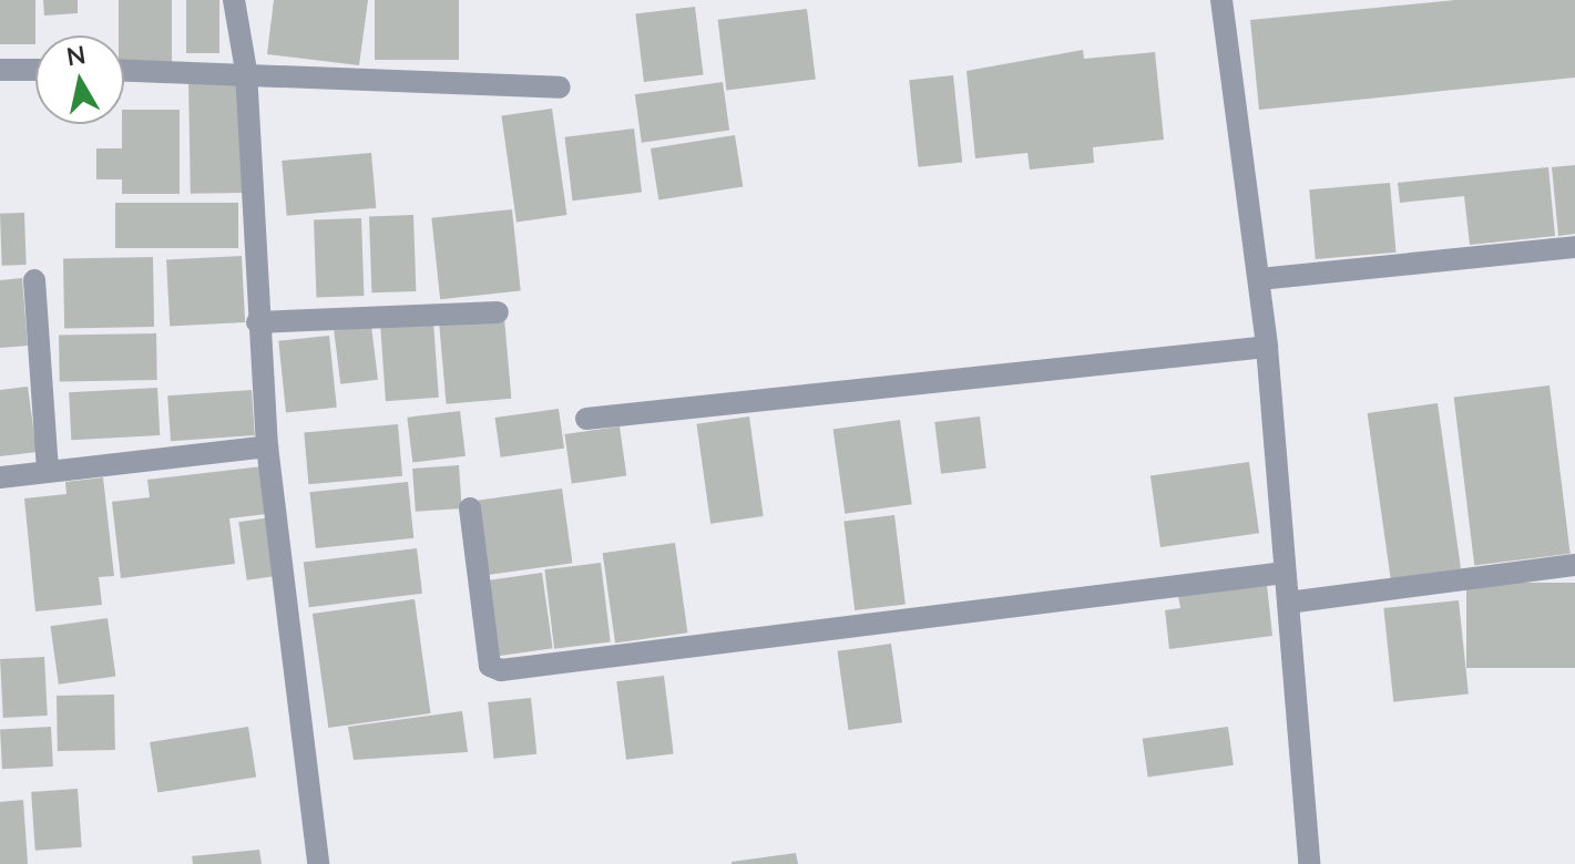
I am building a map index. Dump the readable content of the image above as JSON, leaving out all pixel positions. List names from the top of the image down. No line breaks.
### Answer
{"north":"top"}
